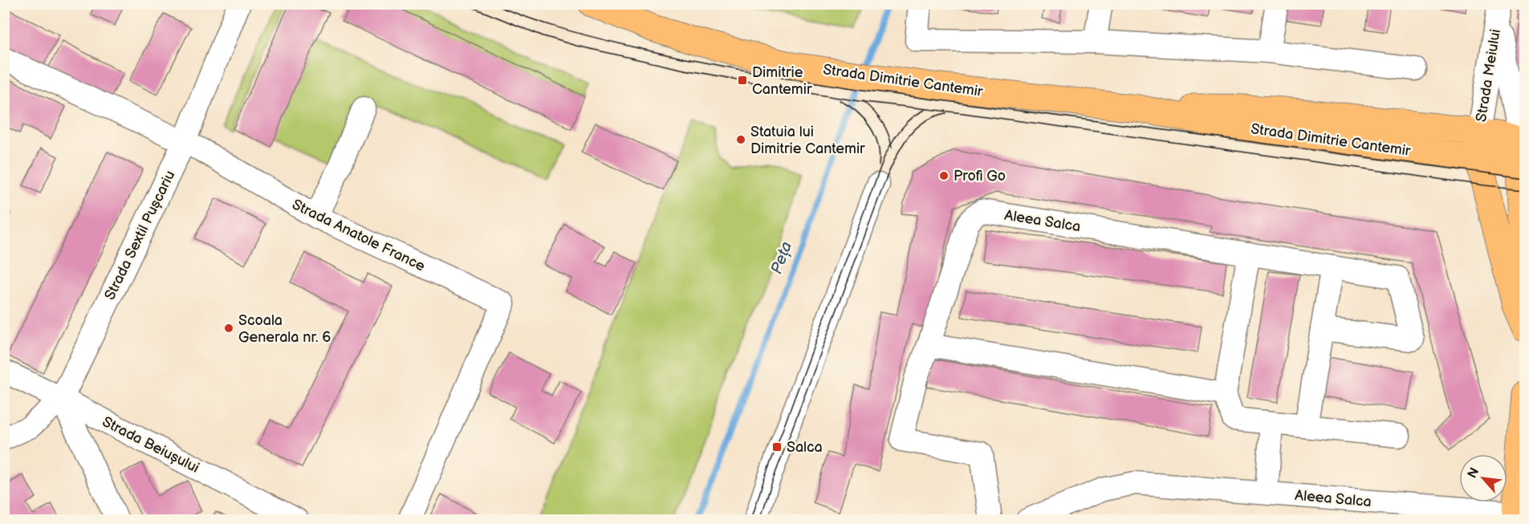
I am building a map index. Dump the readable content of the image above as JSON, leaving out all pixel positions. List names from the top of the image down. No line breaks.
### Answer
{"streets":{"main road":["Strada Dimitrie Cantemir"],"street":["Strada Meiului","Aleea Salca","Strada Sextil Pușcariu","Strada Anatole France","Strada Beiușului"]},"crossings":[["Strada Meiului","Strada Dimitrie Cantemir"],["Strada Sextil Pușcariu","Strada Anatole France"],["Strada Sextil Pușcariu","Strada Beiușului"]],"water":["Peța"],"places":{"transit":["Dimitrie Cantemir","Salca"],"other":["Statuia lui Dimitrie Cantemir","Profi Go","Scoala Generala nr. 6"]},"north":"top left"}
